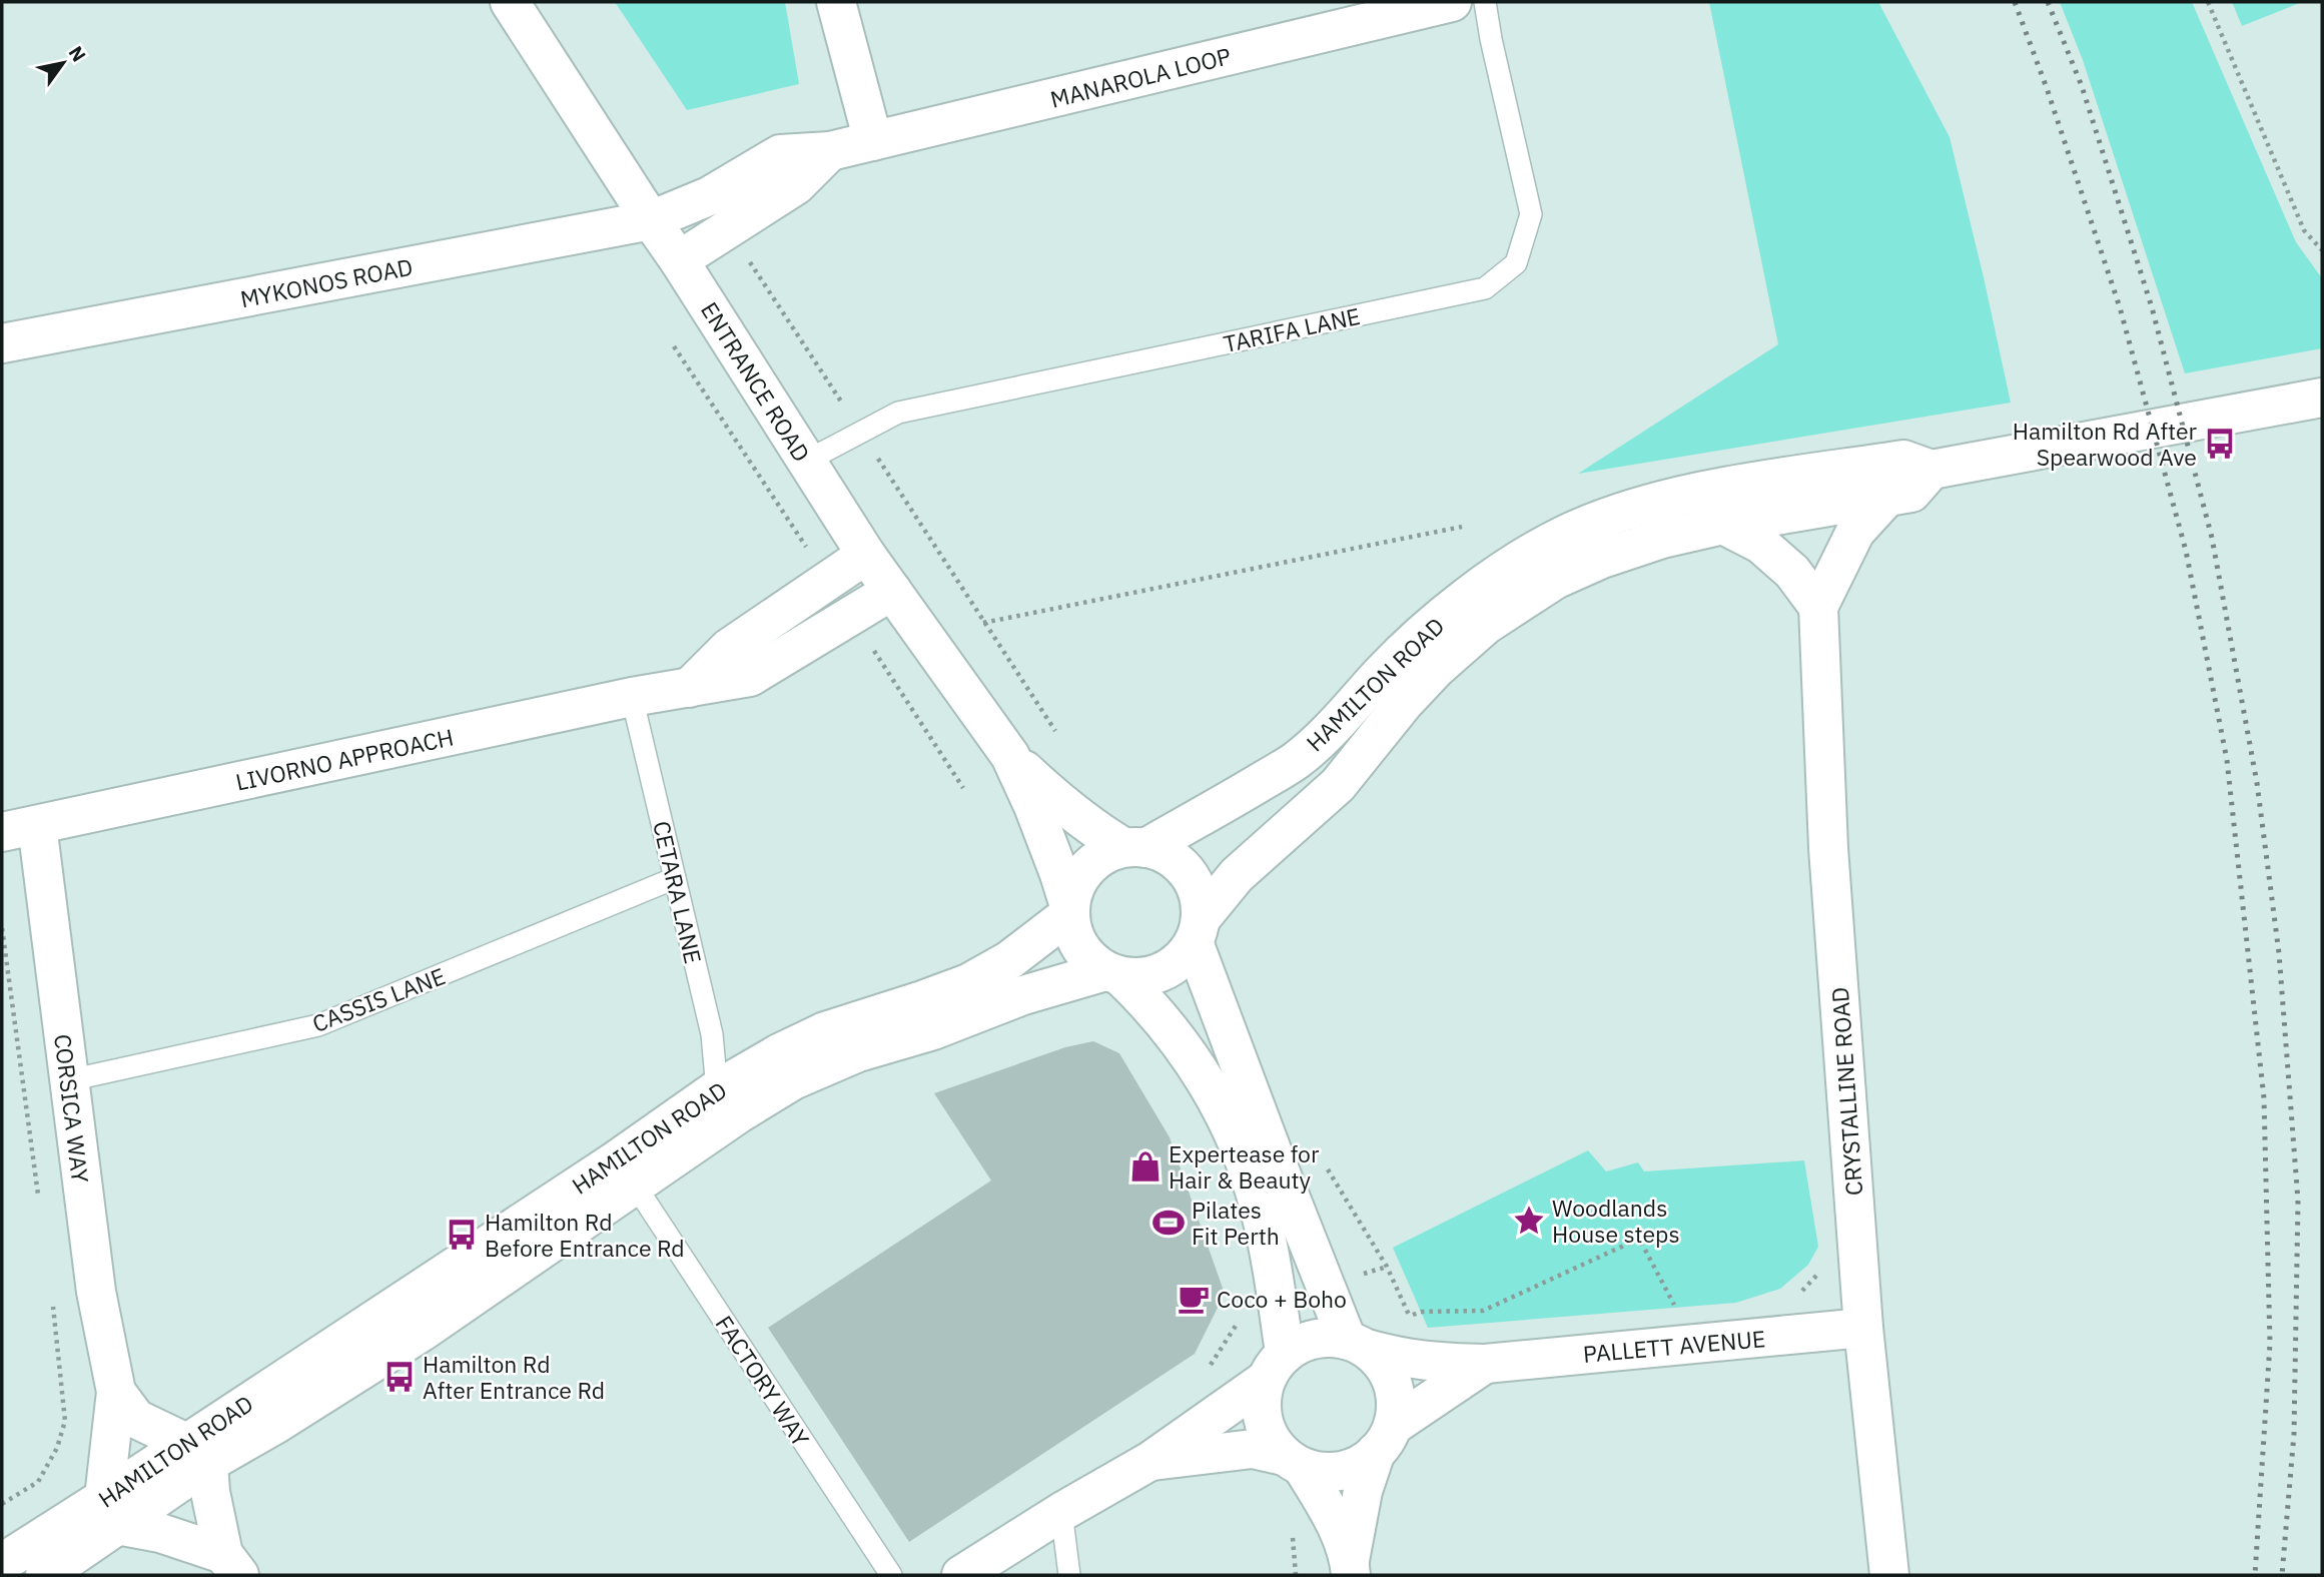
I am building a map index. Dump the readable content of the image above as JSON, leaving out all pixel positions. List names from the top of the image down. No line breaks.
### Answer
{"streets":{"street":["MANAROLA LOOP","MYKONOS ROAD","ENTRANCE ROAD","HAMILTON ROAD","LIVORNO APPROACH","CRYSTALLINE ROAD","CORSICA WAY","PALLETT AVENUE"],"lane":["TARIFA LANE","CETARA LANE","CASSIS LANE","FACTORY WAY"]},"crossings":[["MANAROLA LOOP","MYKONOS ROAD"],["MANAROLA LOOP","ENTRANCE ROAD"],["MYKONOS ROAD","ENTRANCE ROAD"],["TARIFA LANE","ENTRANCE ROAD"],["ENTRANCE ROAD","HAMILTON ROAD"],["ENTRANCE ROAD","LIVORNO APPROACH"],["HAMILTON ROAD","CETARA LANE"],["HAMILTON ROAD","CRYSTALLINE ROAD"],["HAMILTON ROAD","CORSICA WAY"],["HAMILTON ROAD","FACTORY WAY"],["LIVORNO APPROACH","CETARA LANE"],["LIVORNO APPROACH","CORSICA WAY"],["CETARA LANE","CASSIS LANE"],["CASSIS LANE","CORSICA WAY"],["CRYSTALLINE ROAD","PALLETT AVENUE"]],"places":{"bus stop":["Hamilton Rd After Spearwood Ave","Hamilton Rd Before Entrance Rd","Hamilton Rd After Entrance Rd"],"shop":["Expertease for Hair & Beauty"],"place":["Woodlands House steps"],"sports":["Pilates Fit Perth"],"cafe":["Coco + Boho"]},"north":"top right"}
